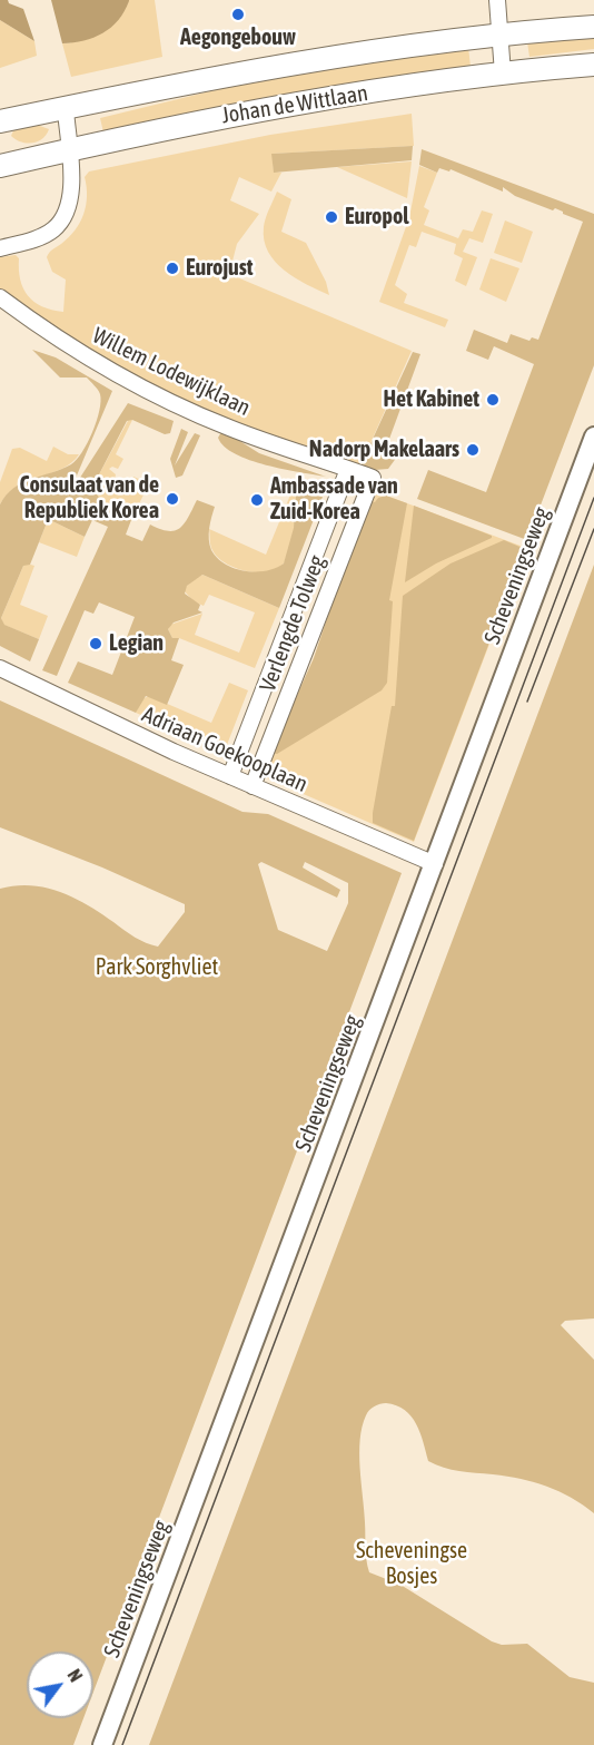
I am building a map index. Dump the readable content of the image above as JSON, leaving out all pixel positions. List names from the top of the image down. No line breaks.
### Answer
{"streets":{"main road":["Johan de Wittlaan"],"street":["Willem Lodewijklaan","Scheveningseweg","Verlengde Tolweg","Adriaan Goekooplaan"]},"crossings":[["Willem Lodewijklaan","Verlengde Tolweg"],["Scheveningseweg","Adriaan Goekooplaan"],["Verlengde Tolweg","Adriaan Goekooplaan"]],"parks":["Park Sorghvliet","Scheveningse Bosjes"],"places":["Aegongebouw","Europol","Eurojust","Het Kabinet","Nadorp Makelaars","Consulaat van de Republiek Korea","Ambassade van Zuid-Korea","Legian"],"north":"top right"}
